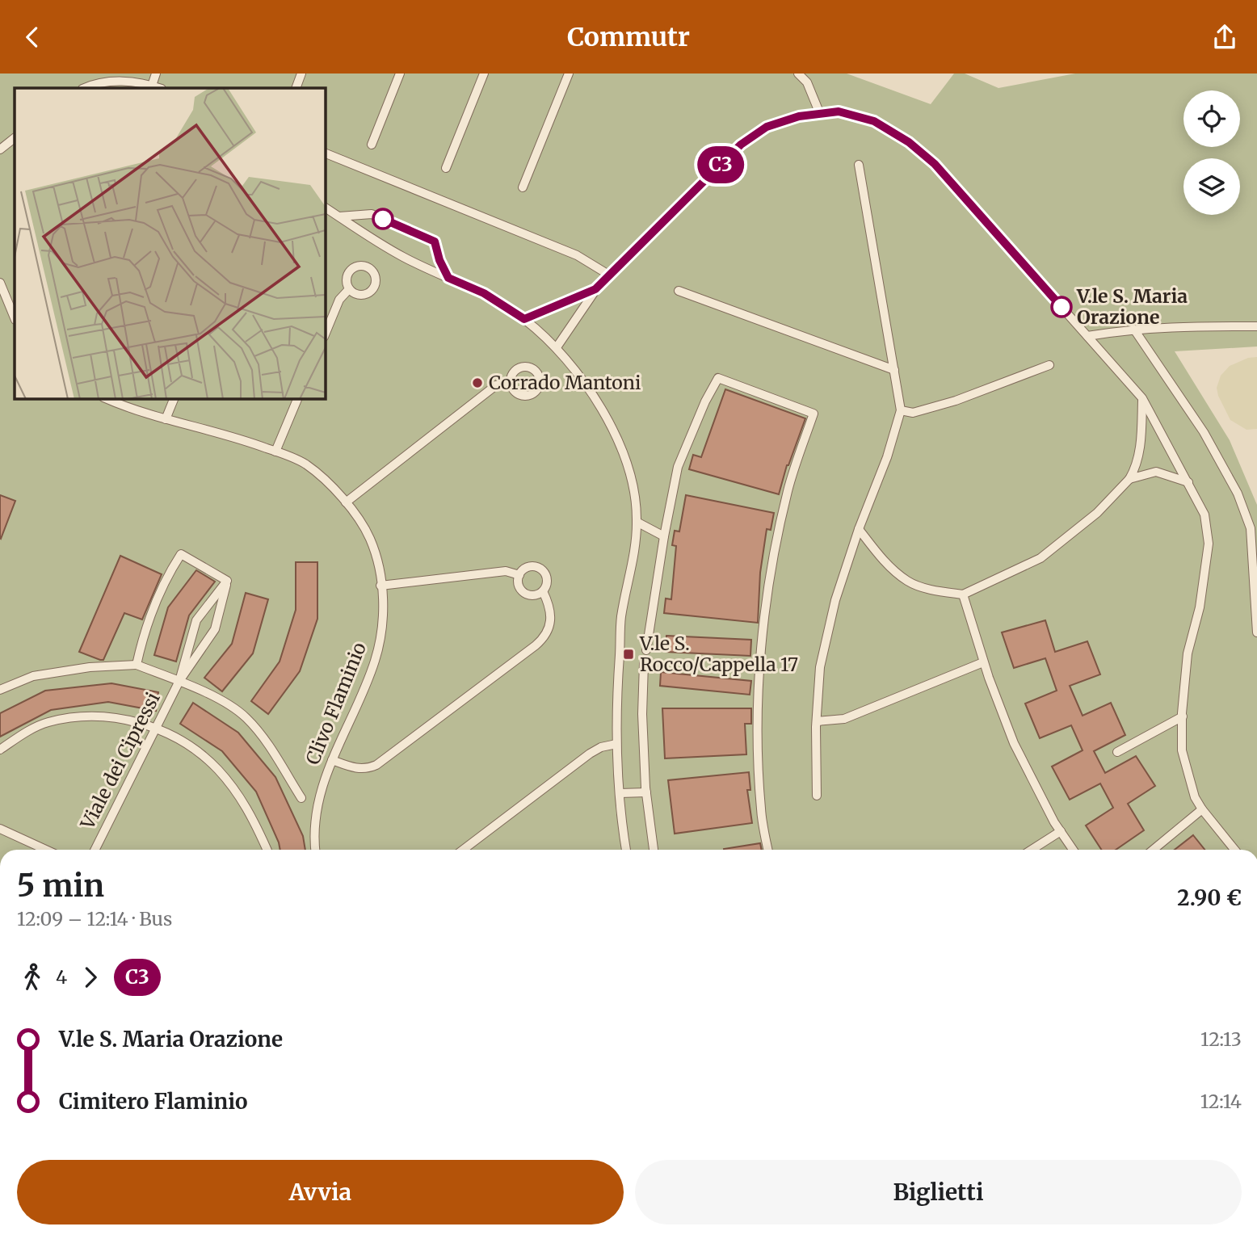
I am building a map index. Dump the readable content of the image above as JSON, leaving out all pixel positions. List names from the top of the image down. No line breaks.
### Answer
{"streets":{"lane":["Clivo Flaminio","Viale dei Cipressi"]},"places":{"other":["V.le S. Maria Orazione","Corrado Mantoni"],"transit":["V.le S. Rocco/Cappella 17"]},"lines":["bus line C3"],"page":{"header":"Commutr","on_map":"C3","heading":["5 min","12:09 – 12:14 · Bus","2.90 €"],"legs":["4","C3"],"list":[{"name":"V.le S. Maria Orazione","value":"12:13"},{"name":"Cimitero Flaminio","value":"12:14"}],"buttons":["Avvia","Biglietti"]}}
